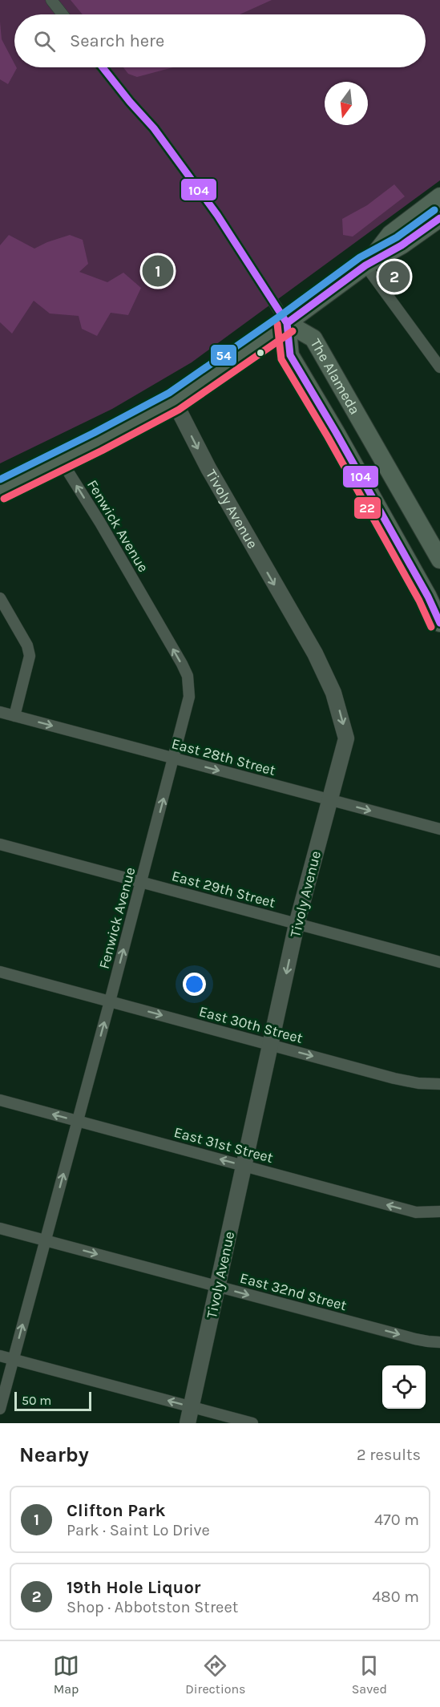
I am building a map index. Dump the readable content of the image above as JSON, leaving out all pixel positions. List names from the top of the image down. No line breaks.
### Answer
{"streets":{"main road":["The Alameda"],"street":["Tivoly Avenue","Fenwick Avenue","East 28th Street","East 29th Street","East 30th Street","East 31st Street","East 32nd Street"]},"crossings":[["Tivoly Avenue","East 28th Street"],["Tivoly Avenue","East 29th Street"],["Tivoly Avenue","East 30th Street"],["Tivoly Avenue","East 31st Street"],["Tivoly Avenue","East 32nd Street"],["Fenwick Avenue","East 28th Street"],["Fenwick Avenue","East 29th Street"],["Fenwick Avenue","East 30th Street"],["Fenwick Avenue","East 31st Street"],["Fenwick Avenue","East 32nd Street"]],"one_way":["Tivoly Avenue","Fenwick Avenue","East 28th Street","East 30th Street","East 31st Street","East 32nd Street"],"lines":["transit line 104","transit line 54","transit line 22"],"scale_bar":"50 m","north":"bottom","page":{"search":"Search here","pins":["1","2"],"scale":"50 m","heading":["Nearby","2 results"],"list":[{"mark":"1","name":"Clifton Park","note":"Park · Saint Lo Drive","value":"470 m"},{"mark":"2","name":"19th Hole Liquor","note":"Shop · Abbotston Street","value":"480 m"}],"nav":["Map","Directions","Saved"]}}
